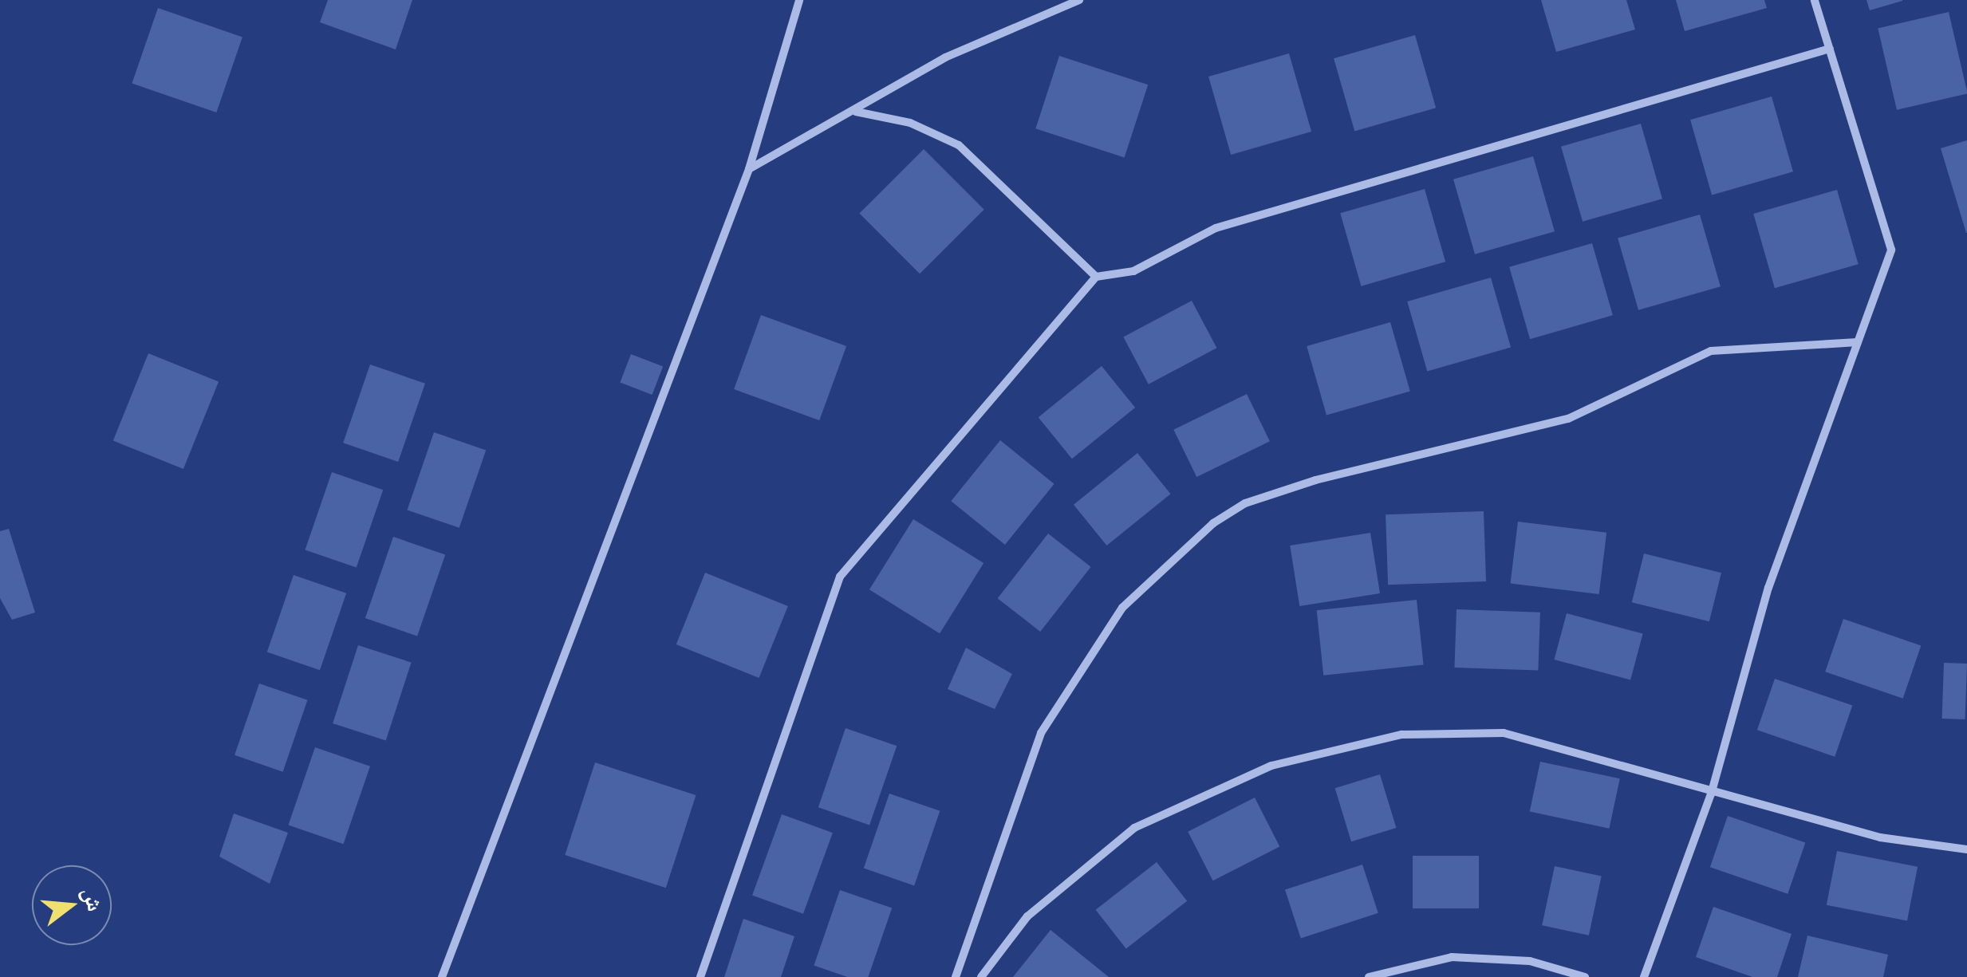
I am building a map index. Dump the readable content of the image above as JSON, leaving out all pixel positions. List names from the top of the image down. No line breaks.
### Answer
{"north":"right"}
